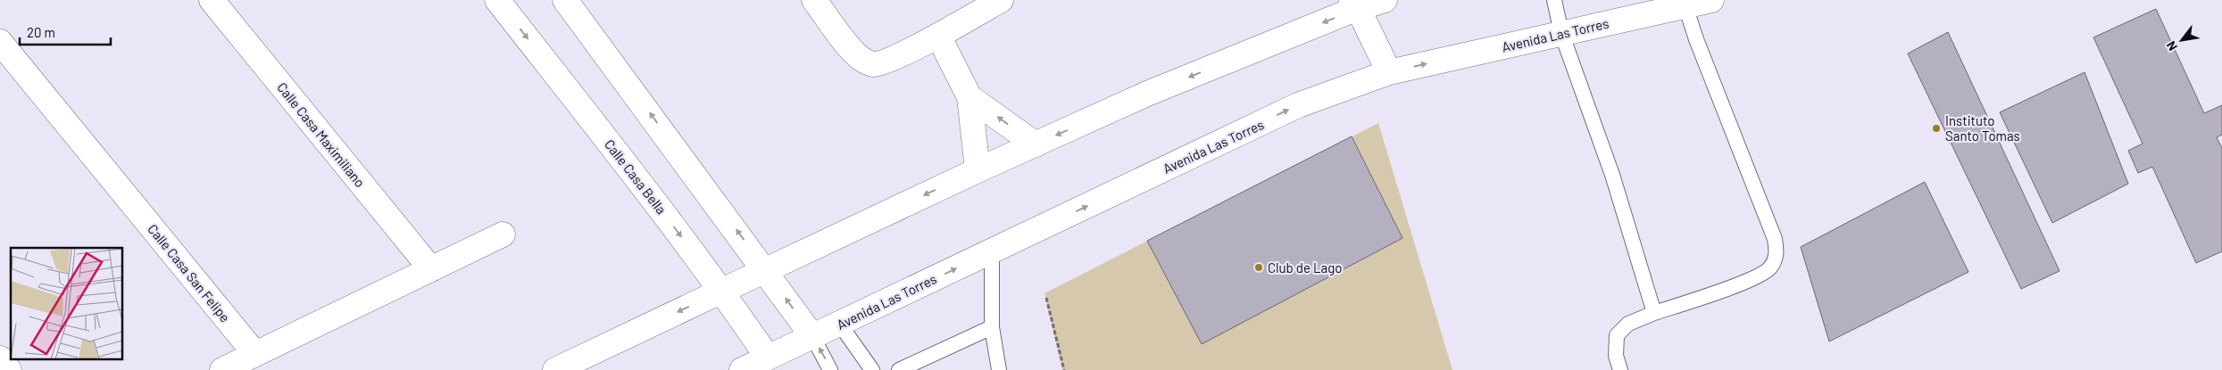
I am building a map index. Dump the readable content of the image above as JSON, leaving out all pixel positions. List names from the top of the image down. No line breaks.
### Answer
{"streets":{"street":["Avenida Las Torres","Calle Casa Maximiliano","Calle Casa Bella","Calle Casa San Felipe"]},"crossings":[["Avenida Las Torres","Calle Casa Bella"]],"places":["Instituto Santo Tomas","Club de Lago"],"scale_bar":"20 m","north":"bottom left"}
